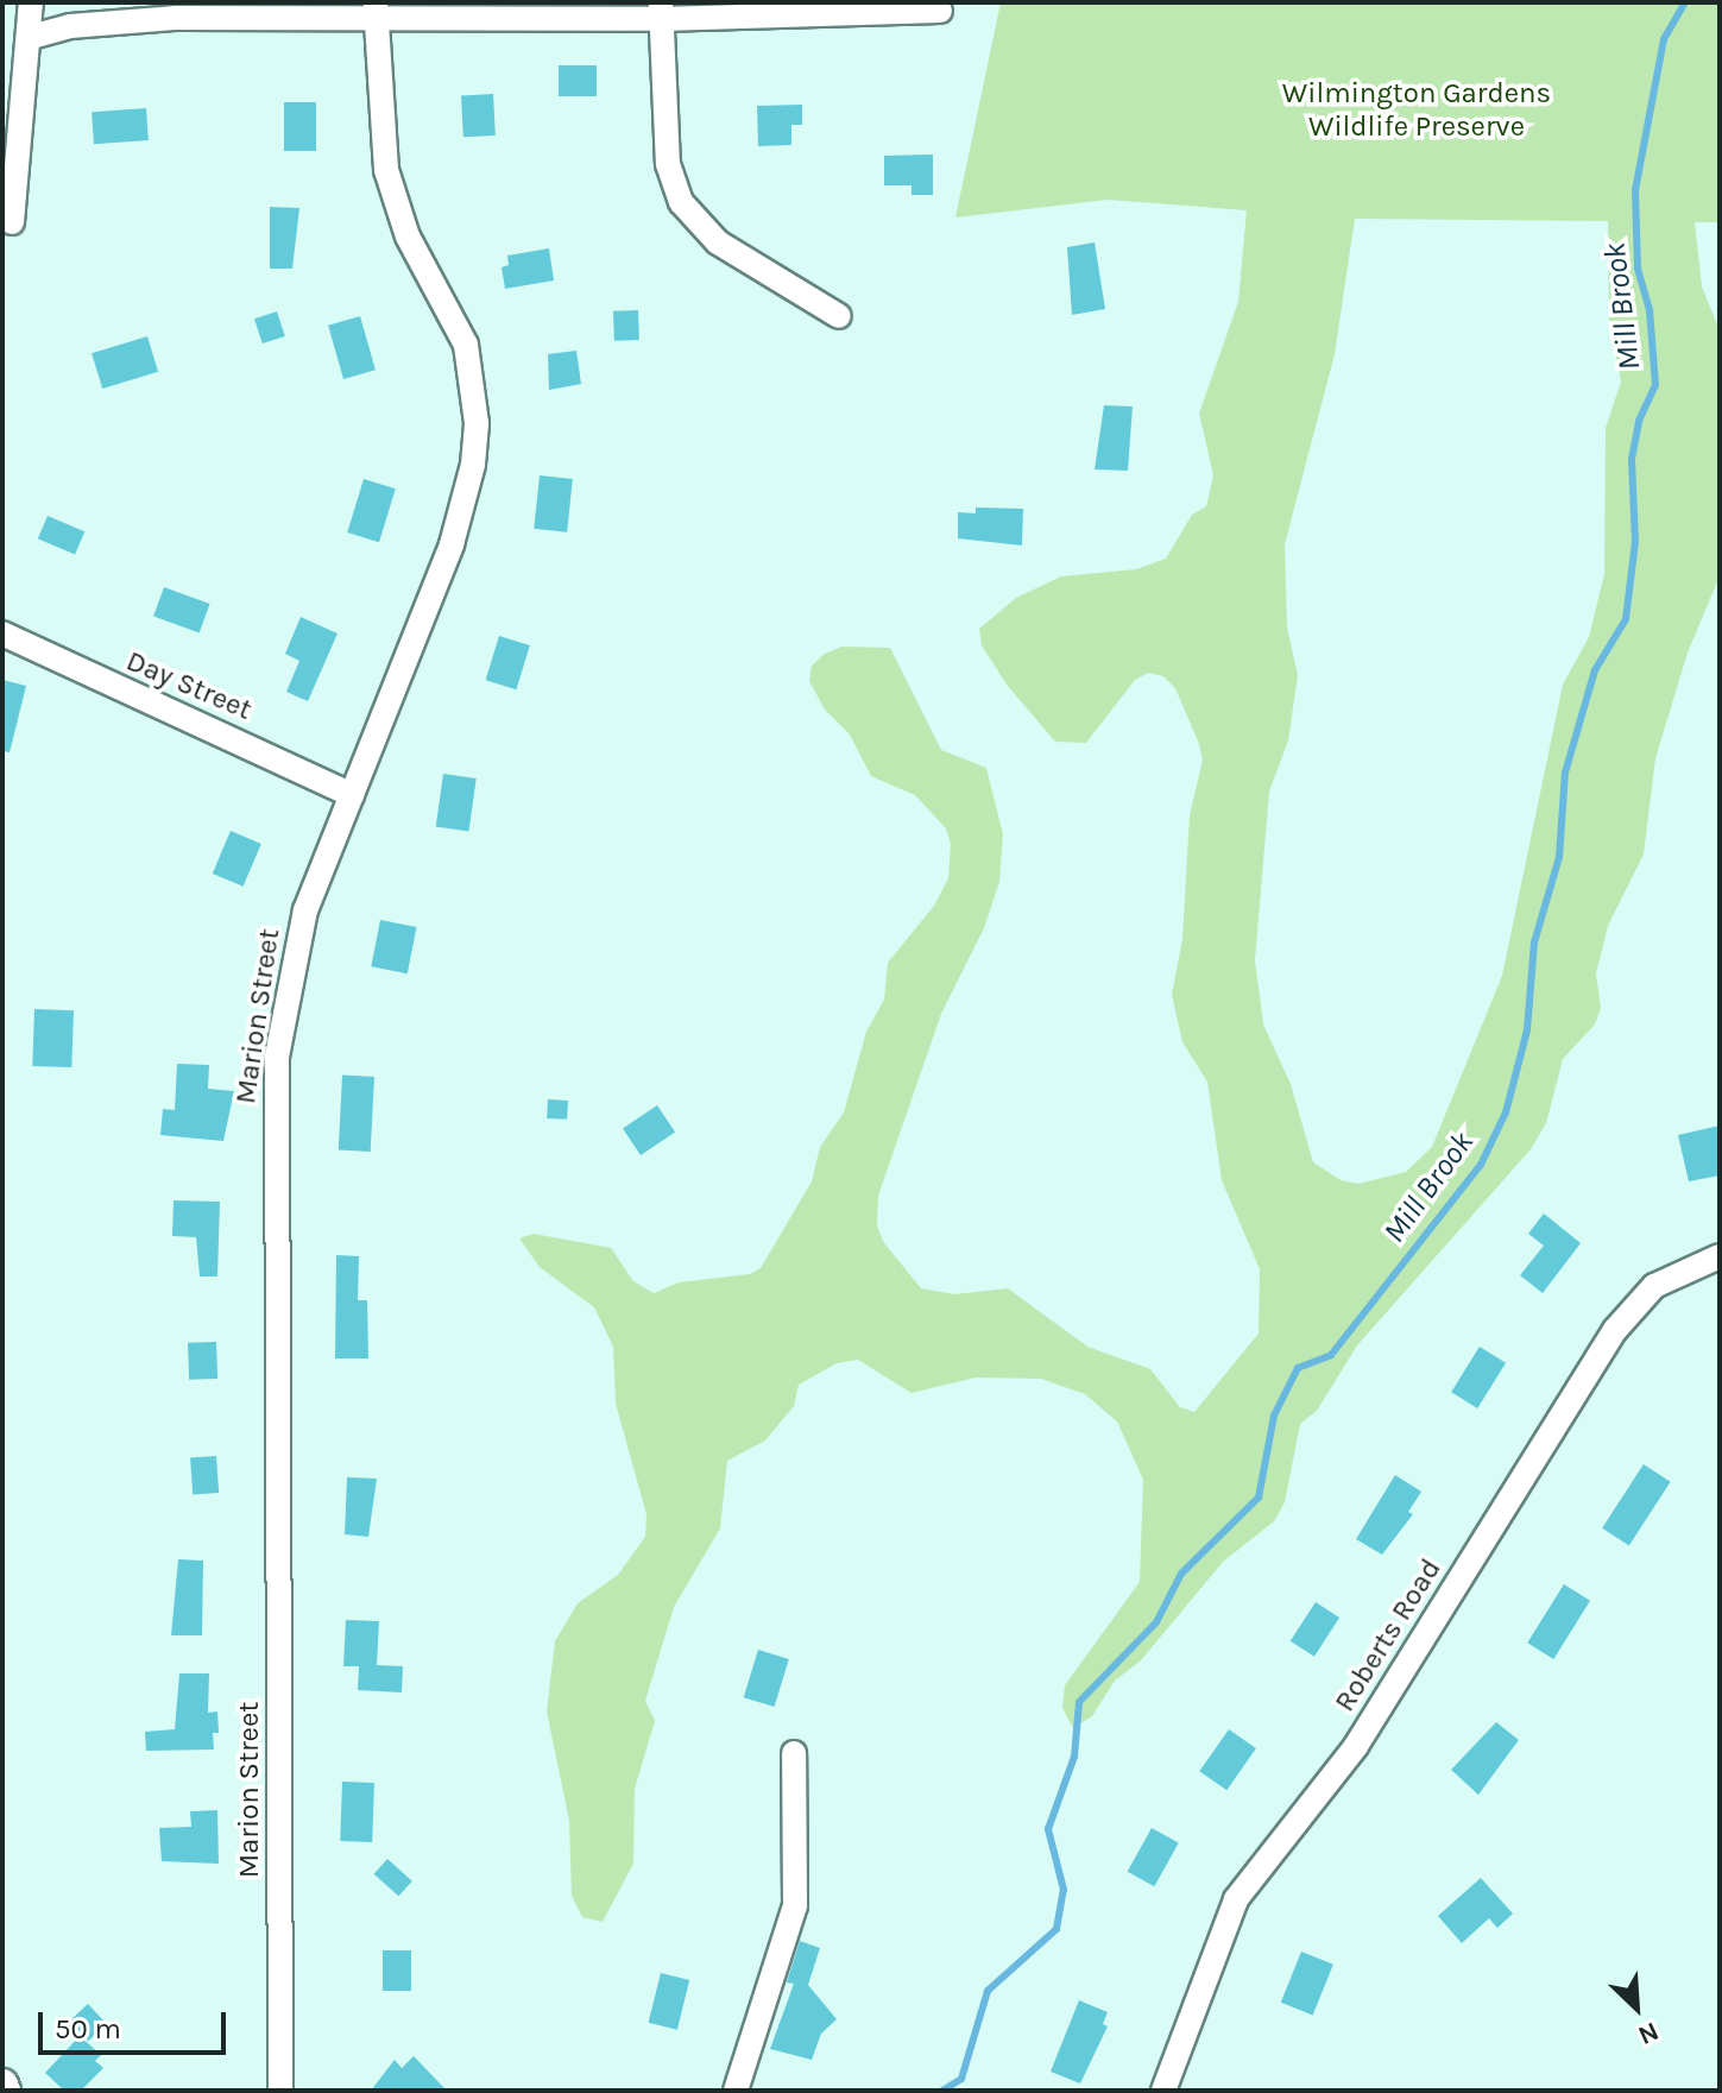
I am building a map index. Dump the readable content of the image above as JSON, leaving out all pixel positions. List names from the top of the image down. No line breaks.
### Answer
{"streets":{"street":["Day Street","Marion Street","Roberts Road"]},"crossings":[["Day Street","Marion Street"]],"water":["Mill Brook"],"parks":["Wilmington Gardens Wildlife Preserve"],"scale_bar":"50 m","north":"bottom right"}
